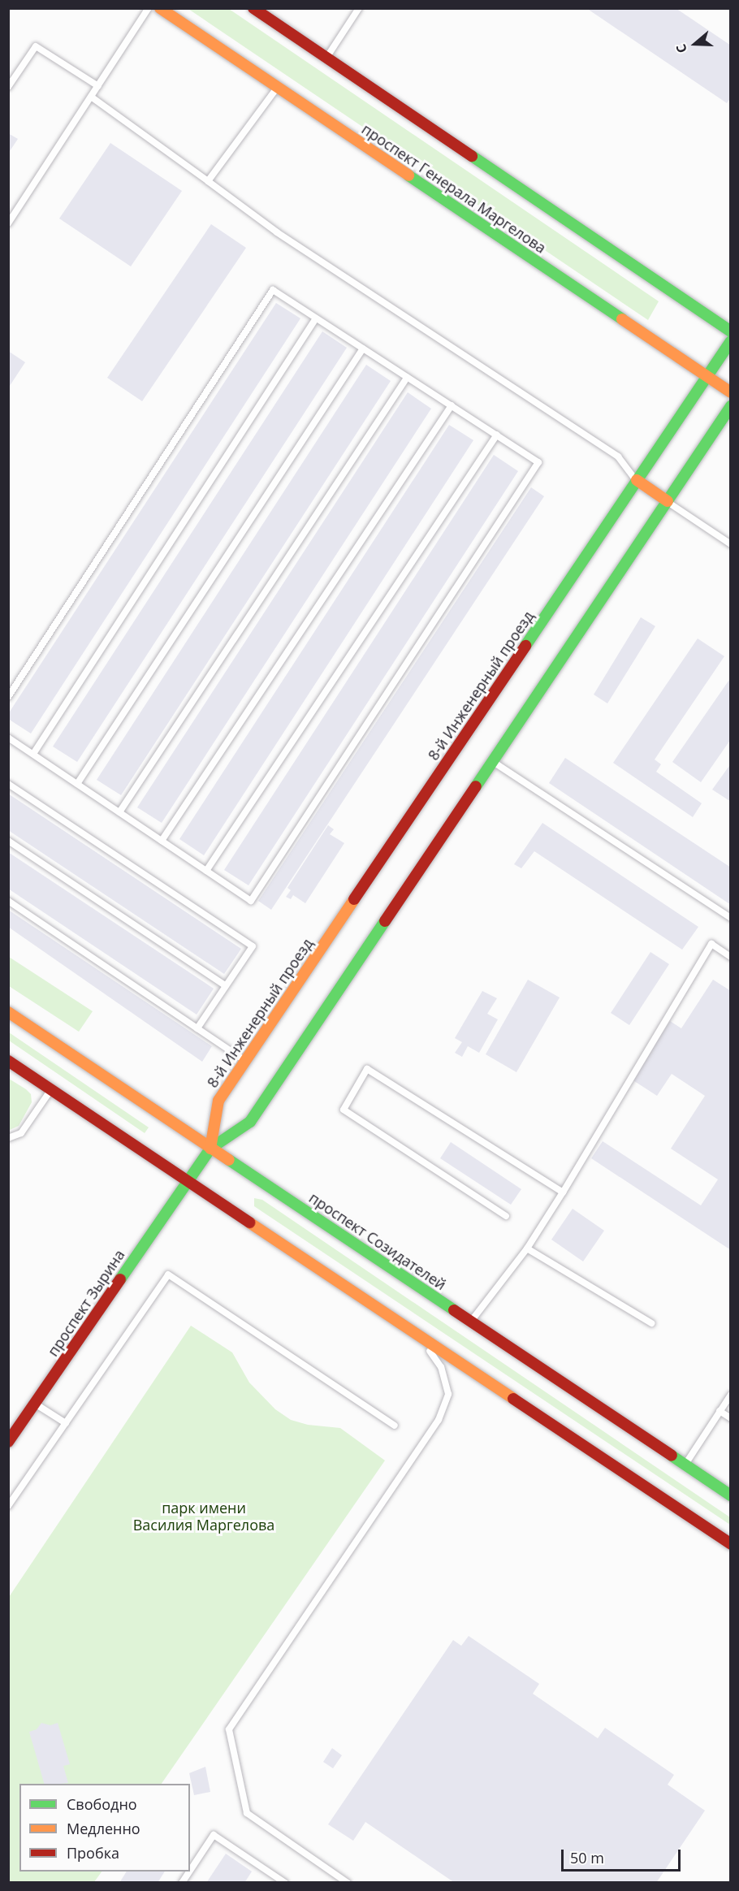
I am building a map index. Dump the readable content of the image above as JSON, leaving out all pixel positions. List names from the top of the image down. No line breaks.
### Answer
{"streets":{"street":["проспект Генерала Маргелова","8-й Инженерный проезд","проспект Созидателей","проспект Зырина"]},"crossings":[["проспект Генерала Маргелова","8-й Инженерный проезд"],["8-й Инженерный проезд","проспект Созидателей"],["8-й Инженерный проезд","проспект Зырина"],["проспект Созидателей","проспект Зырина"]],"parks":["парк имени Василия Маргелова"],"legend":["Свободно","Медленно","Пробка"],"scale_bar":"50 m","north":"left"}
